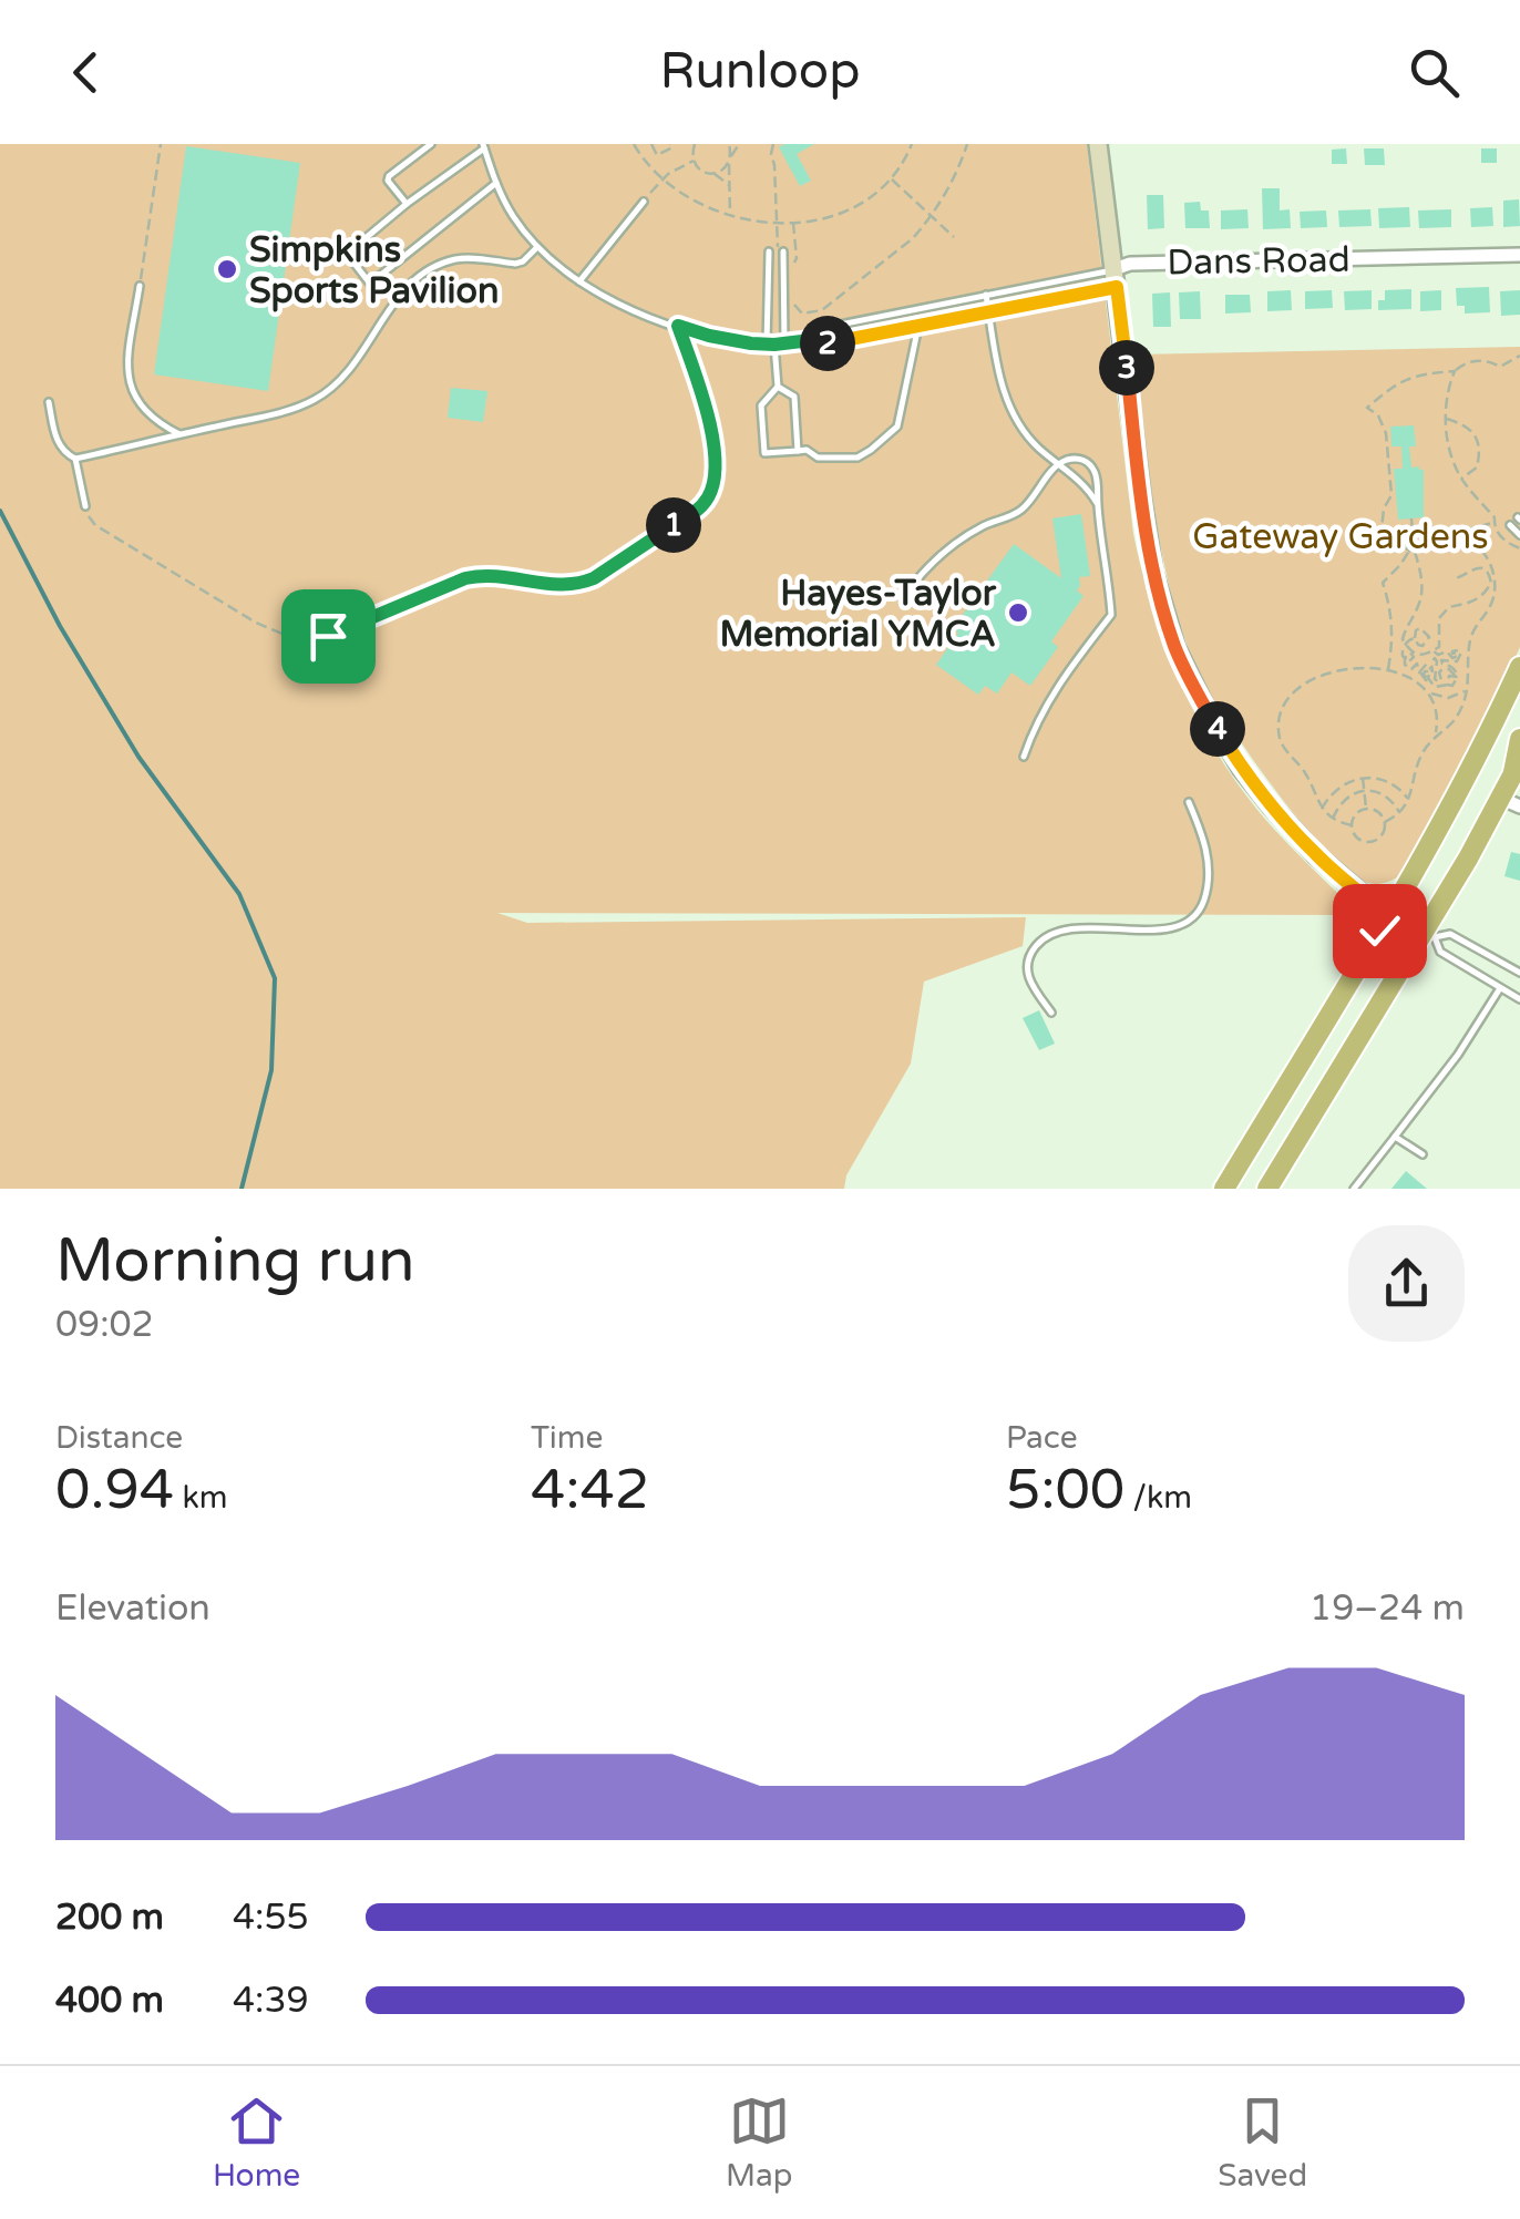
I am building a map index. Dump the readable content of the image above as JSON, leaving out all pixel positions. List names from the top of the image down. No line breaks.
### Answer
{"streets":{"street":["Dans Road"]},"parks":["Gateway Gardens"],"places":["Simpkins Sports Pavilion","Hayes-Taylor Memorial YMCA"],"page":{"header":"Runloop","pins":["2","3","1","4"],"heading":["Morning run","09:02"],"stats":[["Distance","0.94 km"],["Time","4:42"],["Pace","5:00 /km"]],"chart":["Elevation","19–24 m"],"list":[{"name":"200 m","note":"4:55"},{"name":"400 m","note":"4:39"}],"tabs":["Home","Map","Saved"]}}
